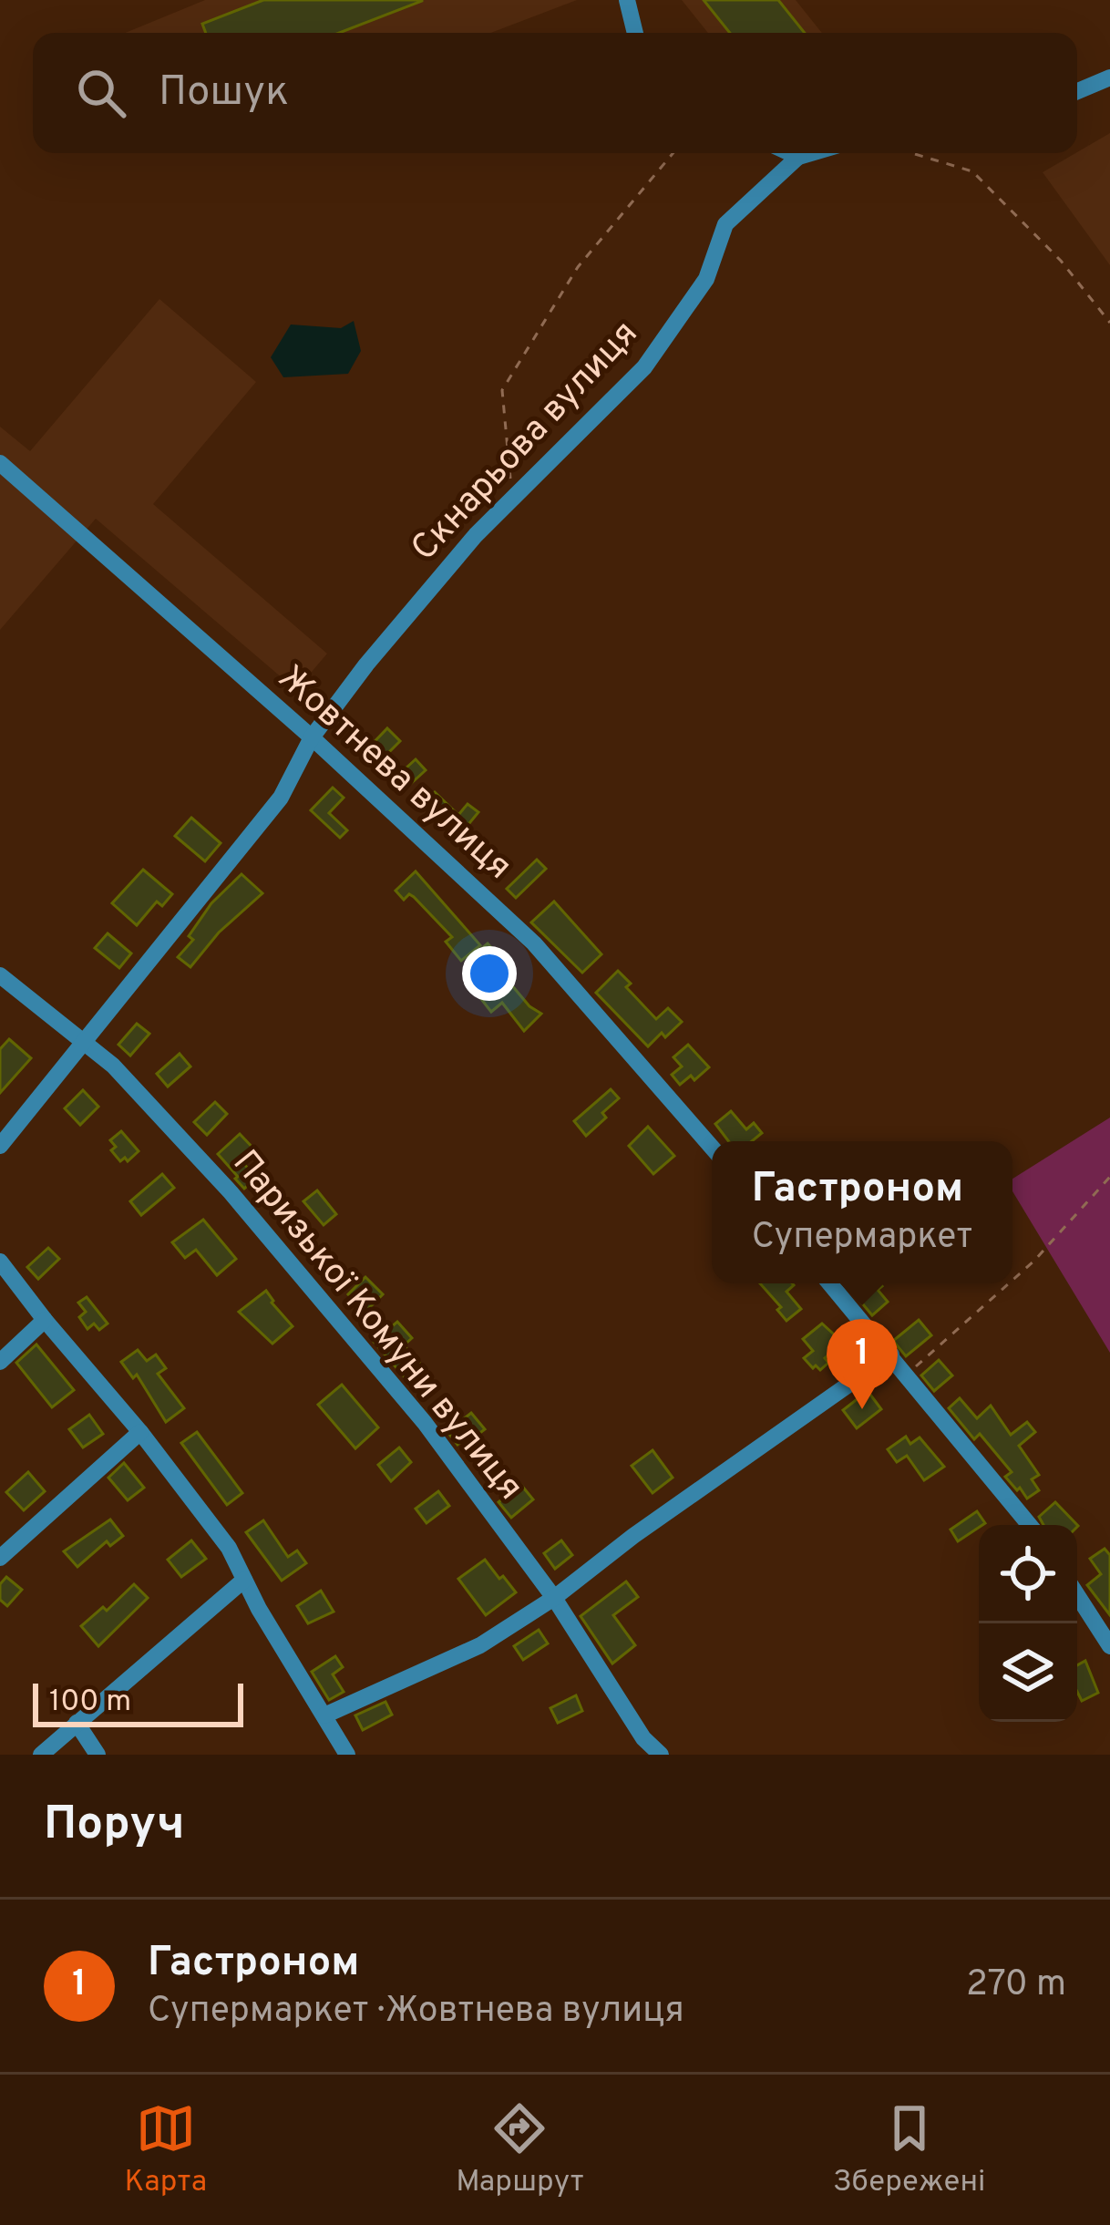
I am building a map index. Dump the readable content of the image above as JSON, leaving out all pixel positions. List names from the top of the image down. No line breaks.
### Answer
{"streets":{"street":["Скнарьова вулиця","Жовтнева вулиця","Паризької Комуни вулиця"]},"crossings":[["Скнарьова вулиця","Жовтнева вулиця"],["Скнарьова вулиця","Паризької Комуни вулиця"]],"scale_bar":"100 m","page":{"search":"Пошук","popup":["Гастроном","Супермаркет"],"pins":"1","scale":"100 m","heading":"Поруч","list":[{"mark":"1","name":"Гастроном","note":"Супермаркет · Жовтнева вулиця","value":"270 m"}],"nav":["Карта","Маршрут","Збережені"]}}
